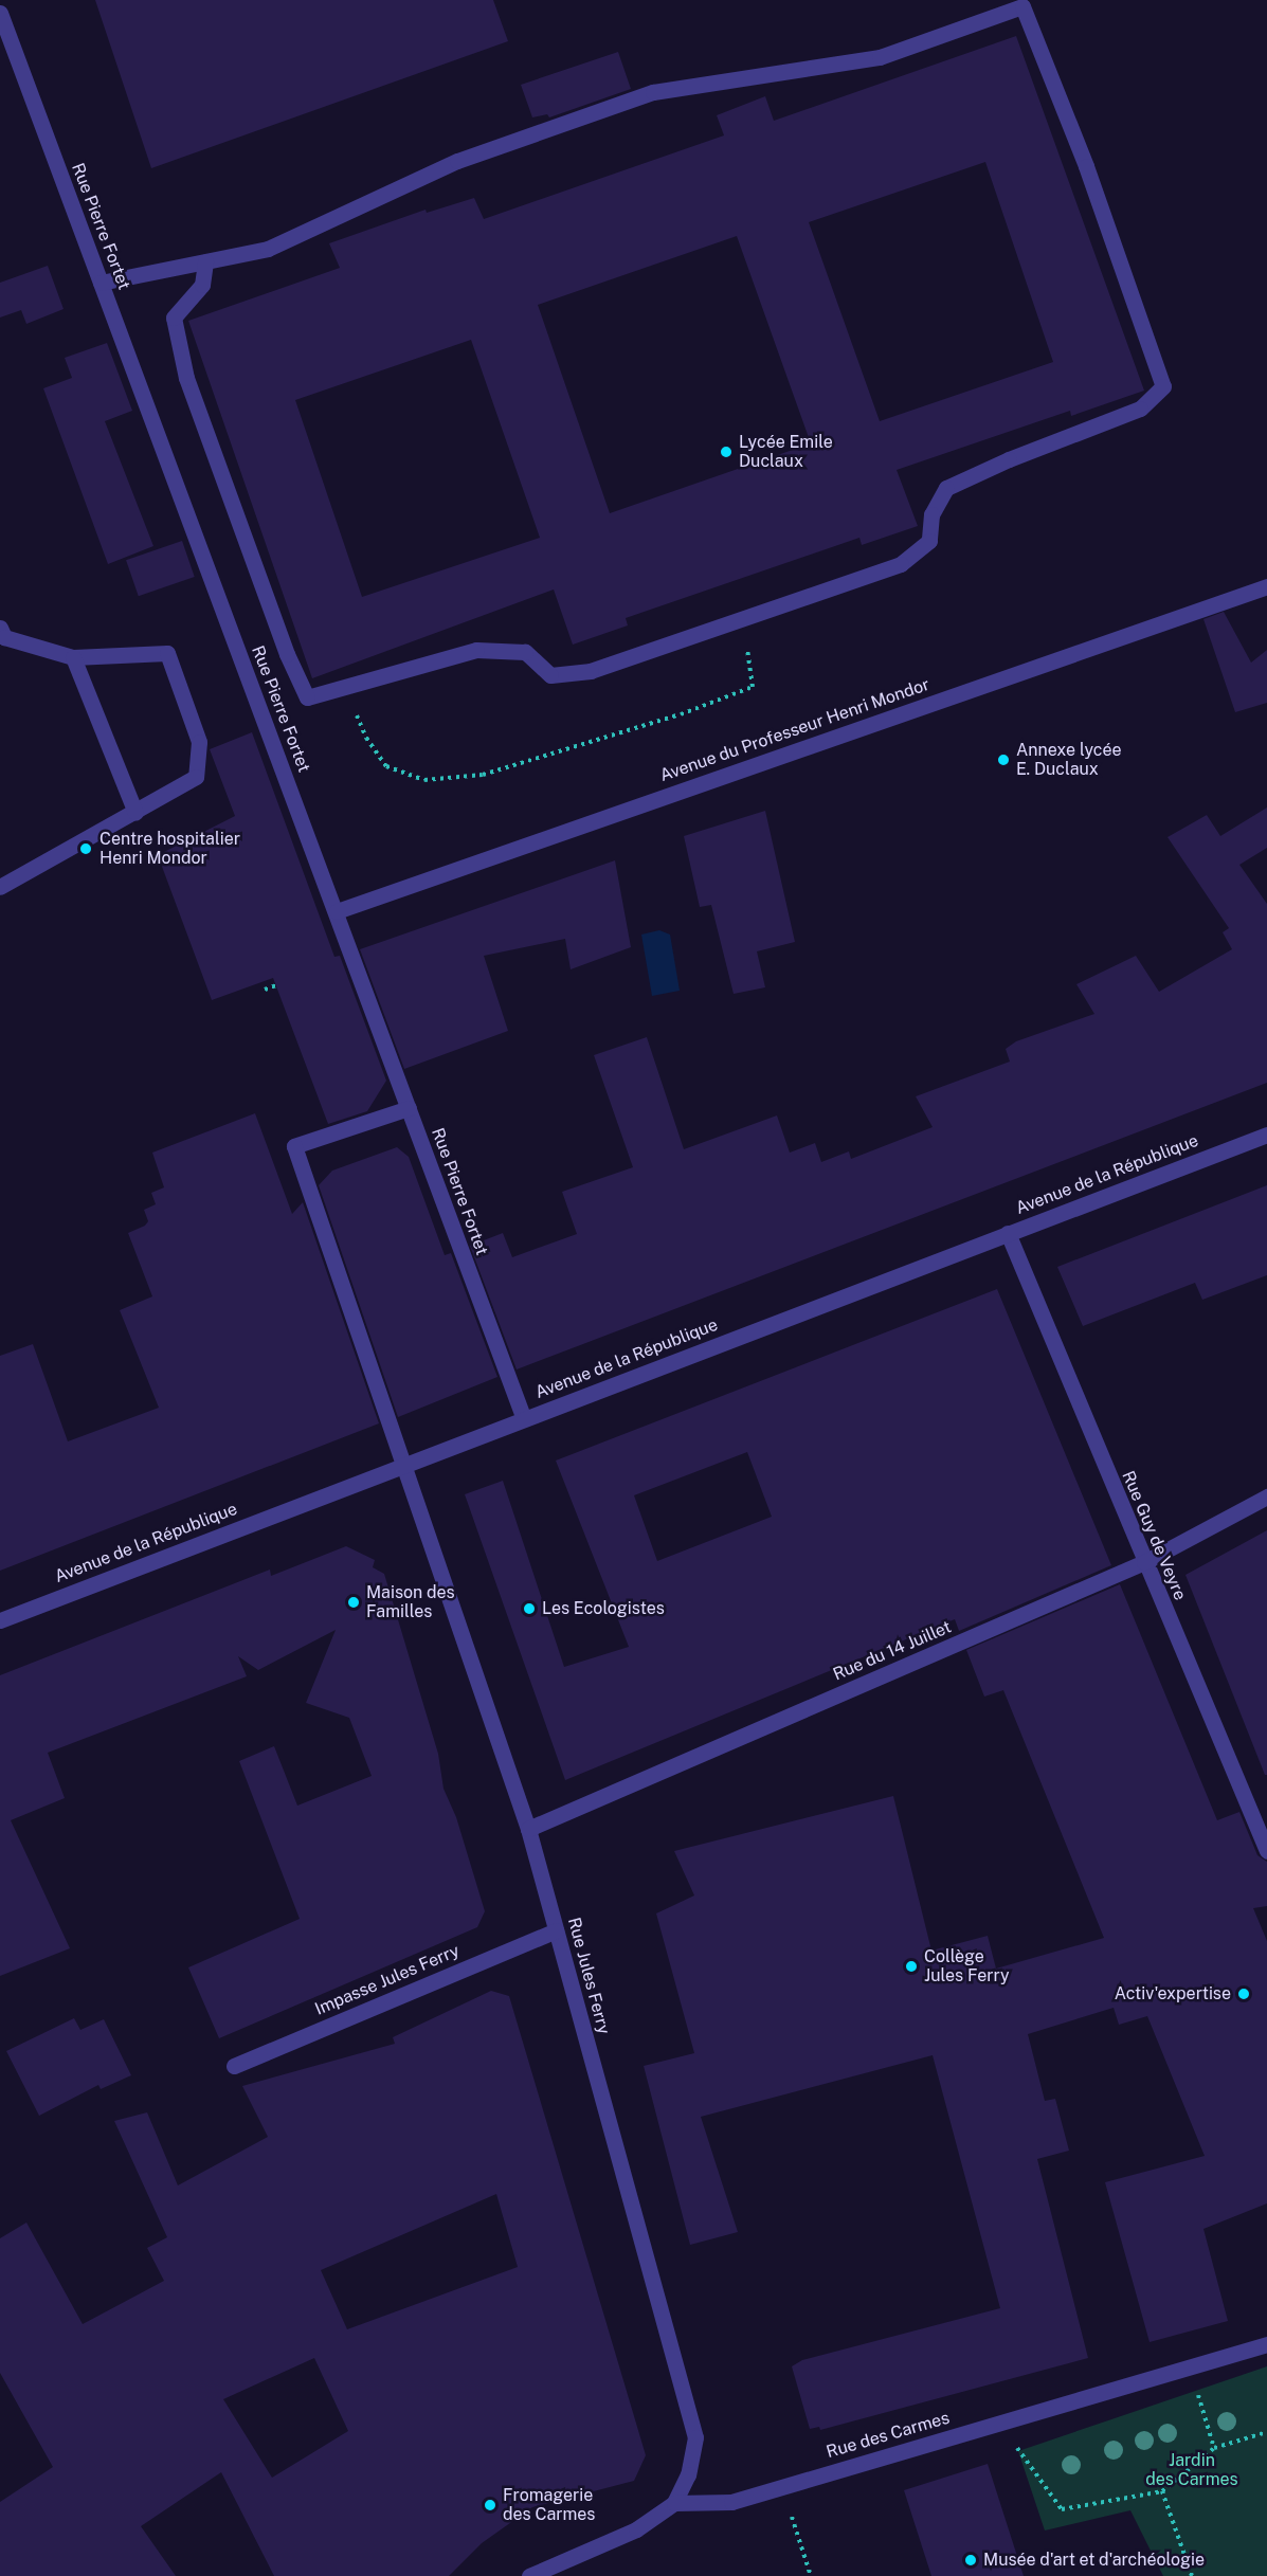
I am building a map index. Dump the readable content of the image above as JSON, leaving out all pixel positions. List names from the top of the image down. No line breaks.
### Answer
{"streets":{"street":["Rue Pierre Fortet","Avenue du Professeur Henri Mondor","Avenue de la République","Rue Guy de Veyre","Rue du 14 Juillet","Rue Jules Ferry","Impasse Jules Ferry","Rue des Carmes"]},"crossings":[["Rue Pierre Fortet","Avenue du Professeur Henri Mondor"],["Rue Pierre Fortet","Avenue de la République"],["Rue Pierre Fortet","Rue Jules Ferry"],["Avenue de la République","Rue Guy de Veyre"],["Avenue de la République","Rue Jules Ferry"],["Rue Guy de Veyre","Rue du 14 Juillet"],["Rue du 14 Juillet","Rue Jules Ferry"],["Rue Jules Ferry","Impasse Jules Ferry"],["Rue Jules Ferry","Rue des Carmes"]],"parks":["Jardin des Carmes"],"places":["Lycée Emile Duclaux","Annexe lycée E. Duclaux","Centre hospitalier Henri Mondor","Maison des Familles","Les Ecologistes","Collège Jules Ferry","Activ'expertise","Fromagerie des Carmes","Musée d'art et d'archéologie"]}
